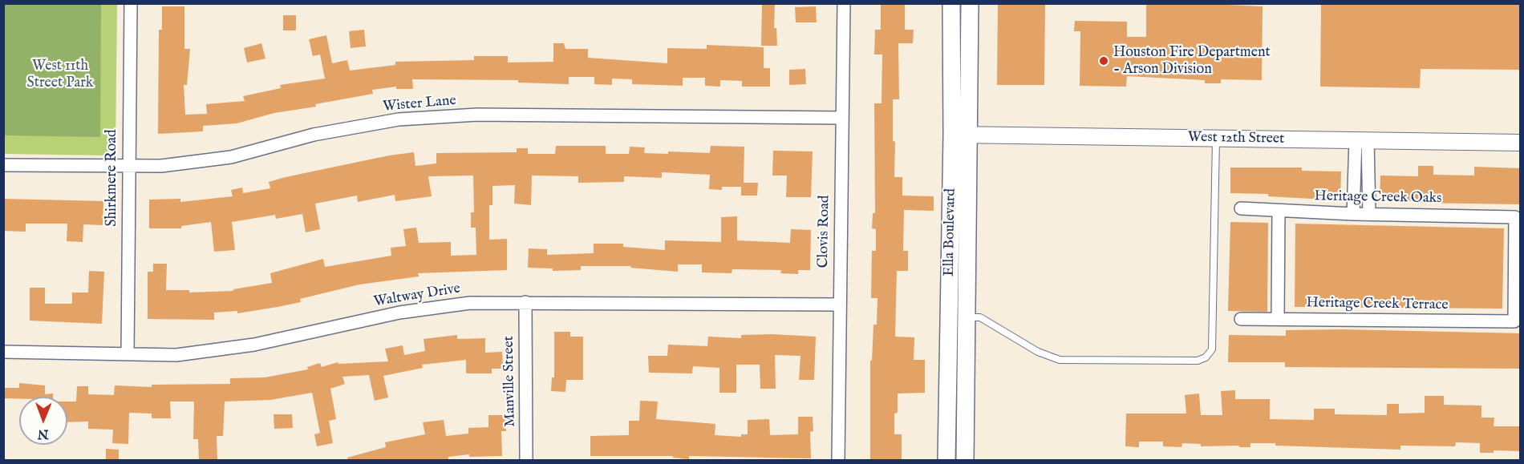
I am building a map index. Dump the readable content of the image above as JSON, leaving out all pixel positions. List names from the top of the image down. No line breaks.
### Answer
{"streets":{"main road":["Ella Boulevard"],"street":["Wister Lane","West 12th Street","Shirkmere Road","Heritage Creek Oaks","Clovis Road","Waltway Drive","Heritage Creek Terrace","Manville Street"]},"crossings":[["Wister Lane","Shirkmere Road"],["Wister Lane","Clovis Road"],["West 12th Street","Ella Boulevard"],["Shirkmere Road","Waltway Drive"],["Heritage Creek Oaks","Heritage Creek Terrace"],["Clovis Road","Waltway Drive"],["Waltway Drive","Manville Street"]],"parks":["West 11th Street Park"],"places":["Houston Fire Department - Arson Division"],"north":"bottom"}
